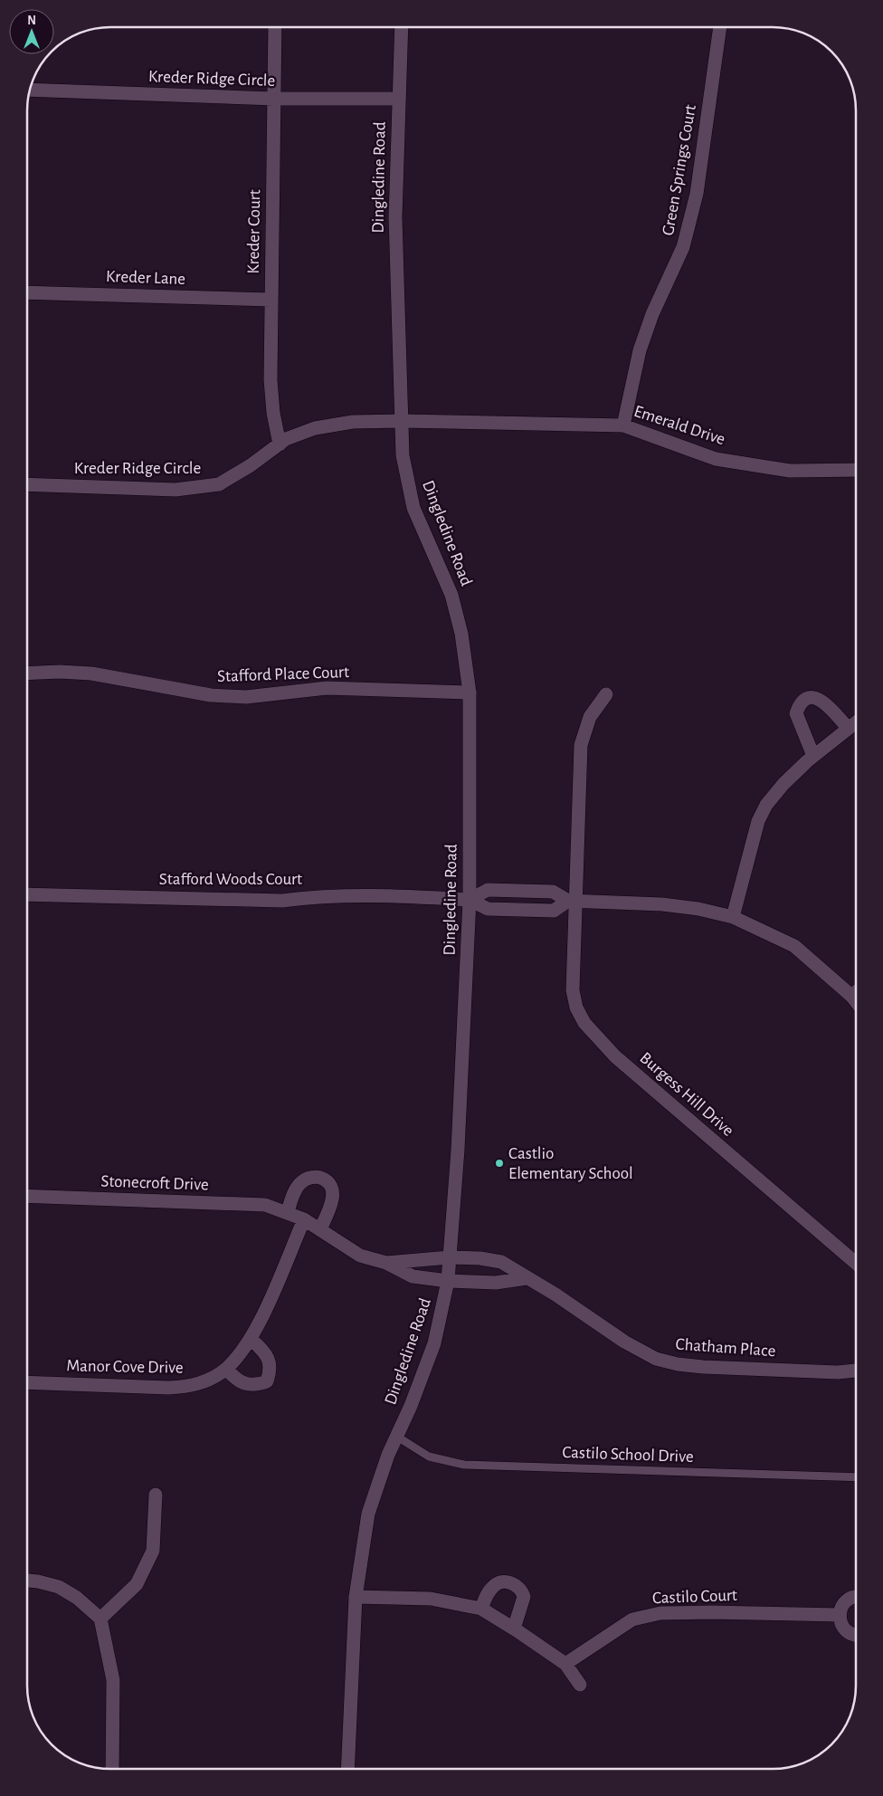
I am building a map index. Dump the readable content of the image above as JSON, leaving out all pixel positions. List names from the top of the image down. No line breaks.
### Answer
{"streets":{"street":["Kreder Ridge Circle","Green Springs Court","Dingledine Road","Kreder Court","Kreder Lane","Emerald Drive","Stafford Place Court","Stafford Woods Court","Burgess Hill Drive","Stonecroft Drive","Chatham Place","Manor Cove Drive","Castilo Court"],"lane":["Castilo School Drive"]},"crossings":[["Kreder Ridge Circle","Dingledine Road"],["Kreder Ridge Circle","Kreder Court"],["Kreder Ridge Circle","Emerald Drive"],["Green Springs Court","Emerald Drive"],["Dingledine Road","Emerald Drive"],["Dingledine Road","Stafford Place Court"],["Dingledine Road","Stafford Woods Court"],["Dingledine Road","Stonecroft Drive"],["Dingledine Road","Chatham Place"],["Dingledine Road","Castilo School Drive"],["Kreder Court","Kreder Lane"],["Stonecroft Drive","Chatham Place"],["Stonecroft Drive","Manor Cove Drive"]],"places":["Castlio Elementary School"],"north":"top"}
